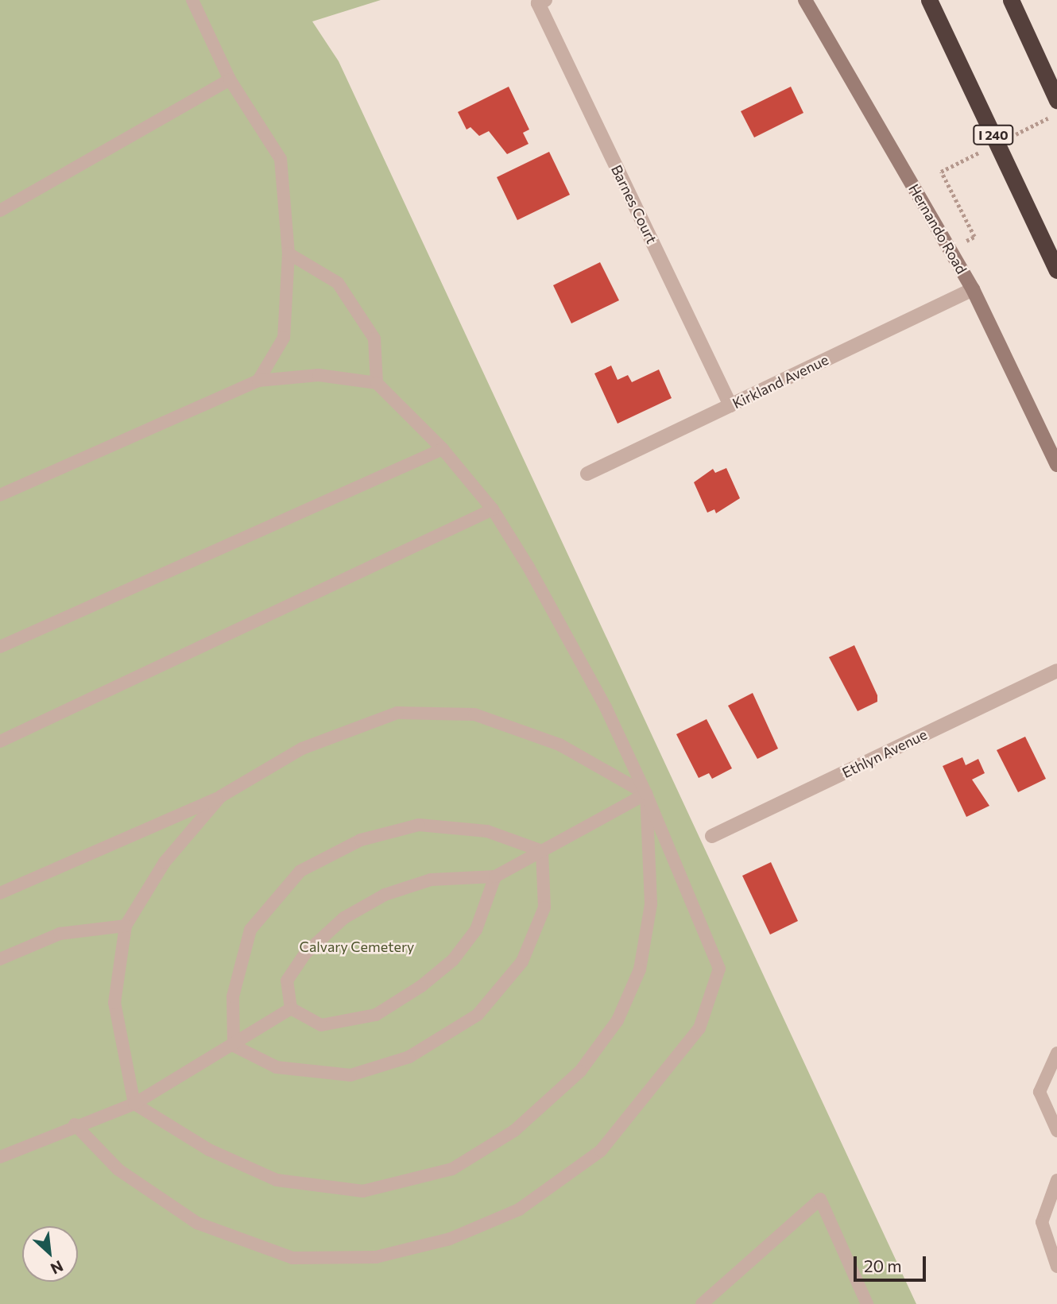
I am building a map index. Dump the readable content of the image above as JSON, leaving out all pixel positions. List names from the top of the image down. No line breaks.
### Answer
{"streets":{"highway":["I 240"],"street":["Barnes Court","Hernando Road","Kirkland Avenue","Ethlyn Avenue"]},"crossings":[["Barnes Court","Kirkland Avenue"],["Hernando Road","Kirkland Avenue"]],"parks":["Calvary Cemetery"],"scale_bar":"20 m","north":"bottom right"}
